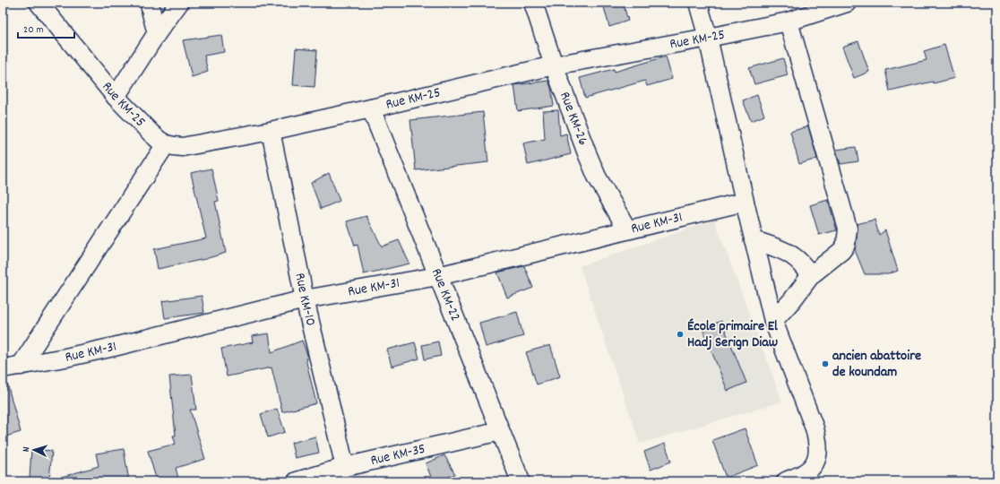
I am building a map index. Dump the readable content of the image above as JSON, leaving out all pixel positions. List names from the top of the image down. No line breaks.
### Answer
{"streets":{"street":["Rue KM-25","Rue KM-26","Rue KM-31","Rue KM-22","Rue KM-10","Rue KM-35"]},"crossings":[["Rue KM-25","Rue KM-26"],["Rue KM-25","Rue KM-22"],["Rue KM-25","Rue KM-10"],["Rue KM-26","Rue KM-31"],["Rue KM-31","Rue KM-22"],["Rue KM-31","Rue KM-10"],["Rue KM-22","Rue KM-35"],["Rue KM-10","Rue KM-35"]],"places":["École primaire El Hadj Serign Diaw","ancien abattoire de koundam"],"scale_bar":"20 m","north":"left"}
